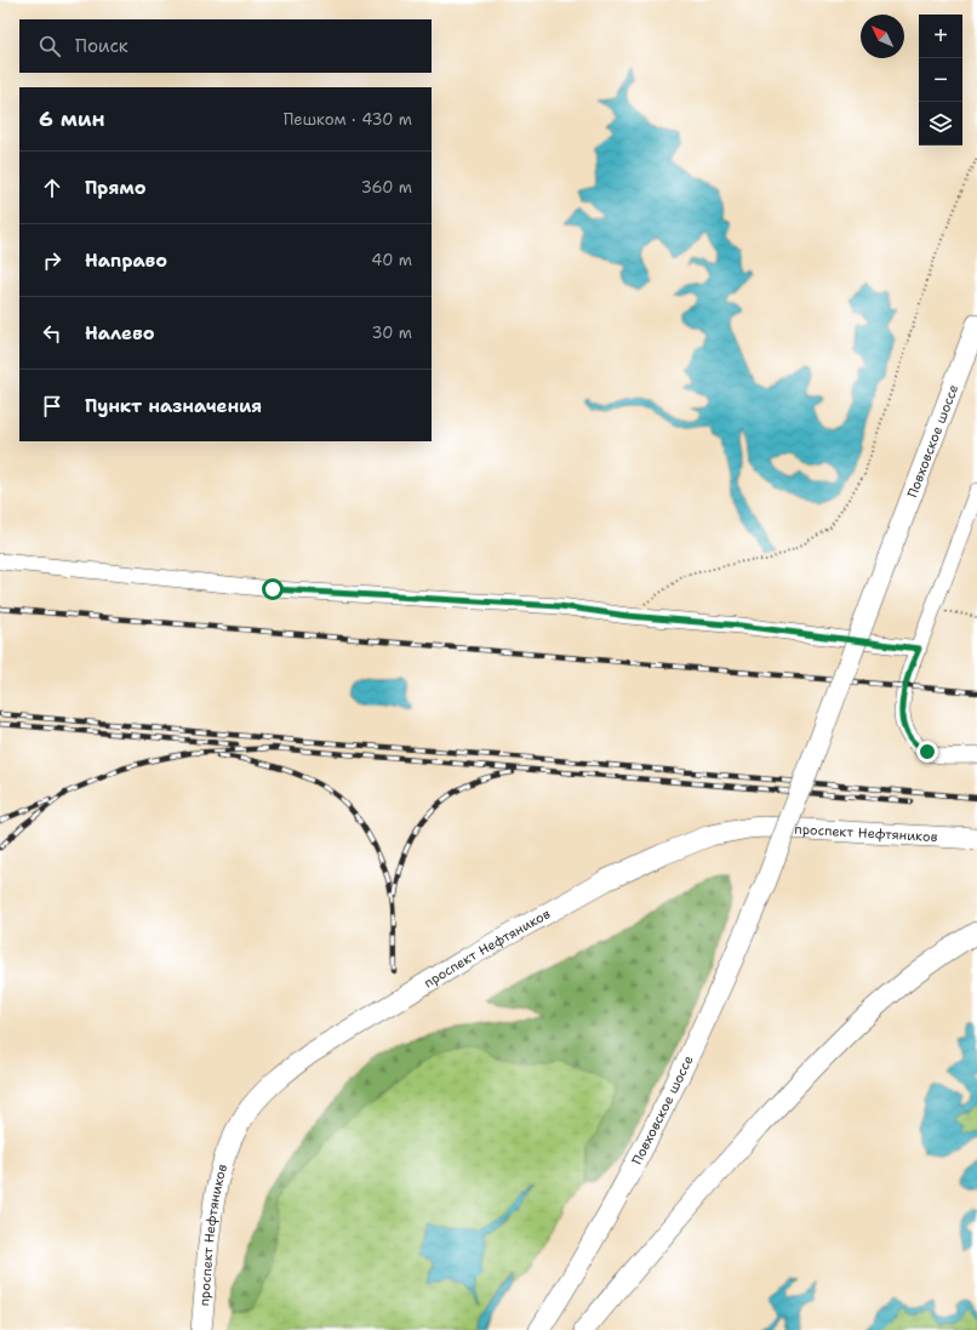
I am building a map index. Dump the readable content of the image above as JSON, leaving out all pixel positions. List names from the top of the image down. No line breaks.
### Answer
{"streets":{"main road":["Повховское шоссе","проспект Нефтяников"]},"north":"top left","page":{"map_buttons":["+","−"],"search":"Поиск","heading":["6 мин","Пешком · 430 m"],"list":[["Прямо","360 m"],["Направо","40 m"],["Налево","30 m"],"Пункт назначения"]}}
